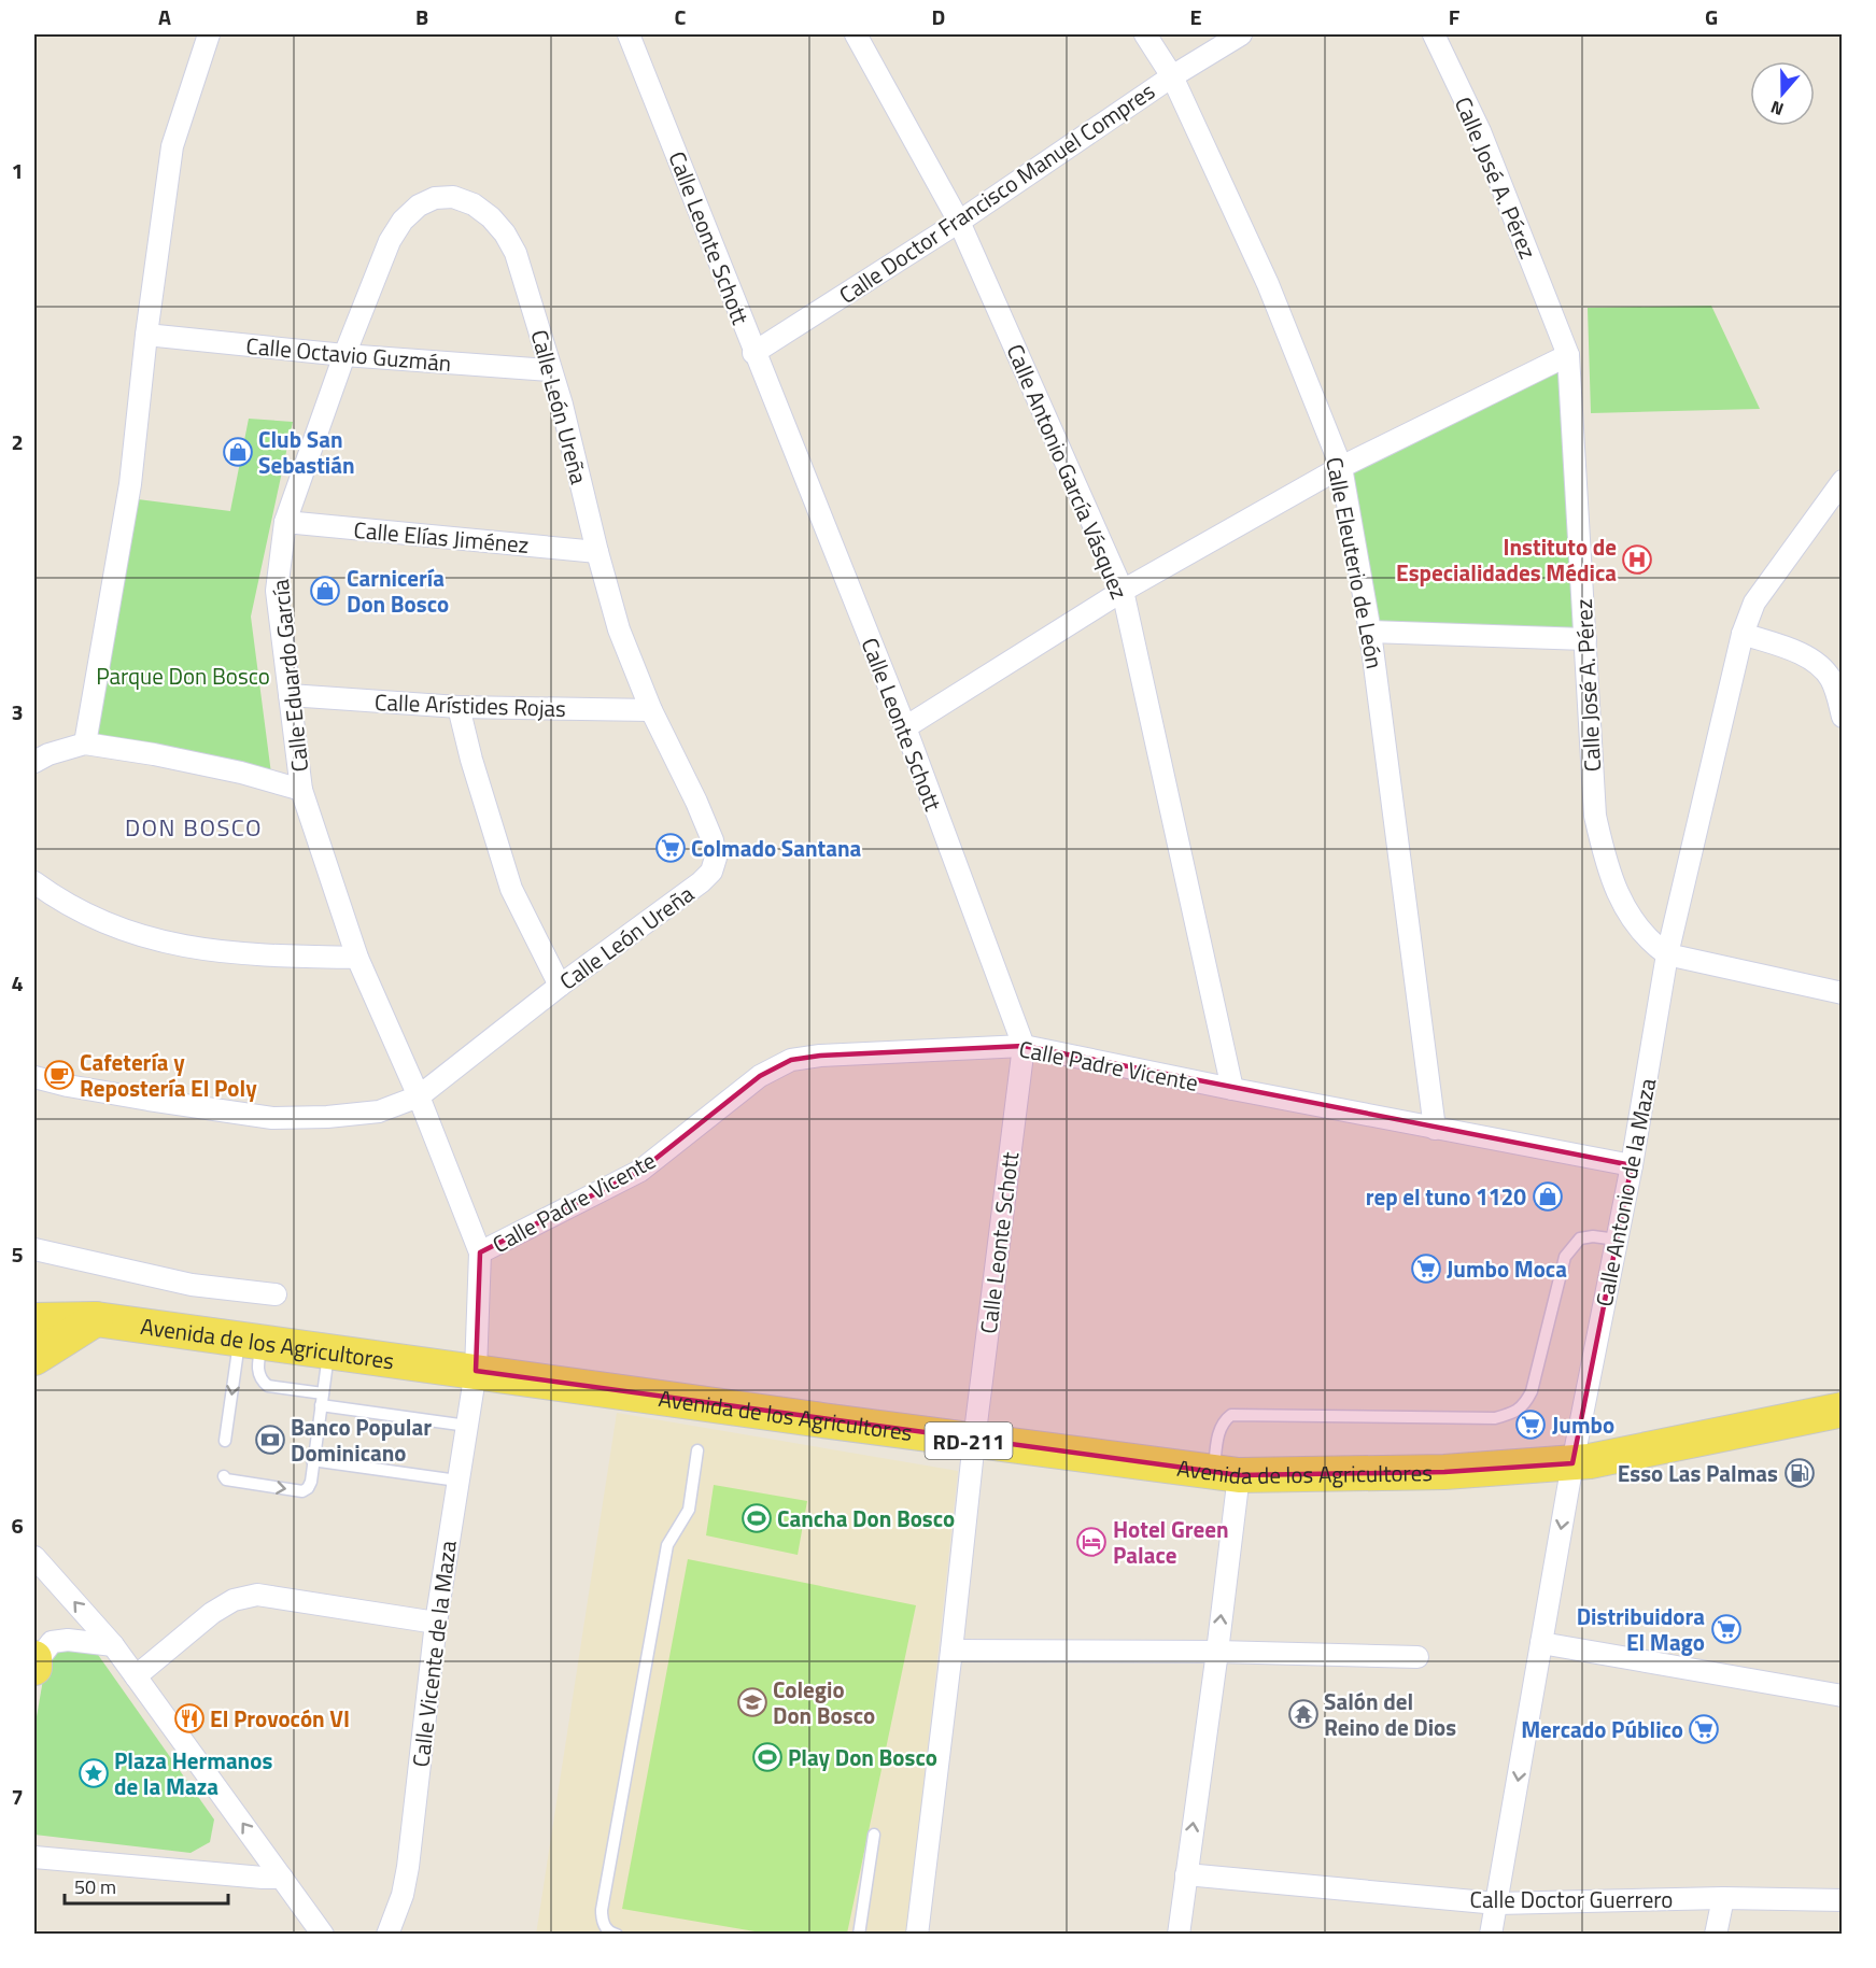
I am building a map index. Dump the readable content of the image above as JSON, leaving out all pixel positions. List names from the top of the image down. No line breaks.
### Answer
{"streets":{"main road":["Avenida de los Agricultores","RD-211"],"street":["Calle José A. Pérez","Calle Doctor Francisco Manuel Compres","Calle Leonte Schott","Calle Octavio Guzmán","Calle León Ureña","Calle Antonio García Vásquez","Calle Elías Jiménez","Calle Eleuterio de León","Calle Eduardo García","Calle Arístides Rojas","Calle Padre Vicente","Calle Antonio de la Maza","Calle Vicente de la Maza","Calle Doctor Guerrero"]},"crossings":[["Calle José A. Pérez","Calle Antonio de la Maza"],["Calle Doctor Francisco Manuel Compres","Calle Leonte Schott"],["Calle Doctor Francisco Manuel Compres","Calle Antonio García Vásquez"],["Calle Doctor Francisco Manuel Compres","Calle Eleuterio de León"],["Calle Leonte Schott","Calle Padre Vicente"],["Calle Leonte Schott","Avenida de los Agricultores"],["Calle Octavio Guzmán","Calle León Ureña"],["Calle Octavio Guzmán","Calle Eduardo García"],["Calle León Ureña","Calle Elías Jiménez"],["Calle León Ureña","Calle Eduardo García"],["Calle León Ureña","Calle Arístides Rojas"],["Calle Antonio García Vásquez","Calle Padre Vicente"],["Calle Elías Jiménez","Calle Eduardo García"],["Calle Eleuterio de León","Calle Padre Vicente"],["Calle Eduardo García","Calle Arístides Rojas"],["Calle Eduardo García","Calle Padre Vicente"],["Calle Eduardo García","Avenida de los Agricultores"],["Calle Eduardo García","Calle Vicente de la Maza"],["Calle Padre Vicente","Calle Antonio de la Maza"],["Calle Antonio de la Maza","Avenida de los Agricultores"],["Calle Antonio de la Maza","Calle Doctor Guerrero"],["Avenida de los Agricultores","Calle Vicente de la Maza"]],"districts":["DON BOSCO"],"parks":["Parque Don Bosco"],"places":{"shop":["Club San Sebastián","Carnicería Don Bosco","rep el tuno 1120"],"hospital":["Instituto de Especialidades Médica"],"supermarket":["Colmado Santana","Jumbo Moca","Jumbo","Distribuidora El Mago","Mercado Público"],"cafe":["Cafetería y Repostería El Poly"],"bank":["Banco Popular Dominicano"],"fuel station":["Esso Las Palmas"],"sports":["Cancha Don Bosco","Play Don Bosco"],"hotel":["Hotel Green Palace"],"school or university":["Colegio Don Bosco"],"temple":["Salón del Reino de Dios"],"restaurant":["El Provocón VI"],"place":["Plaza Hermanos de la Maza"]},"scale_bar":"50 m","north":"bottom","grid":{"columns":["A","B","C","D","E","F","G"],"rows":["1","2","3","4","5","6","7"]}}
